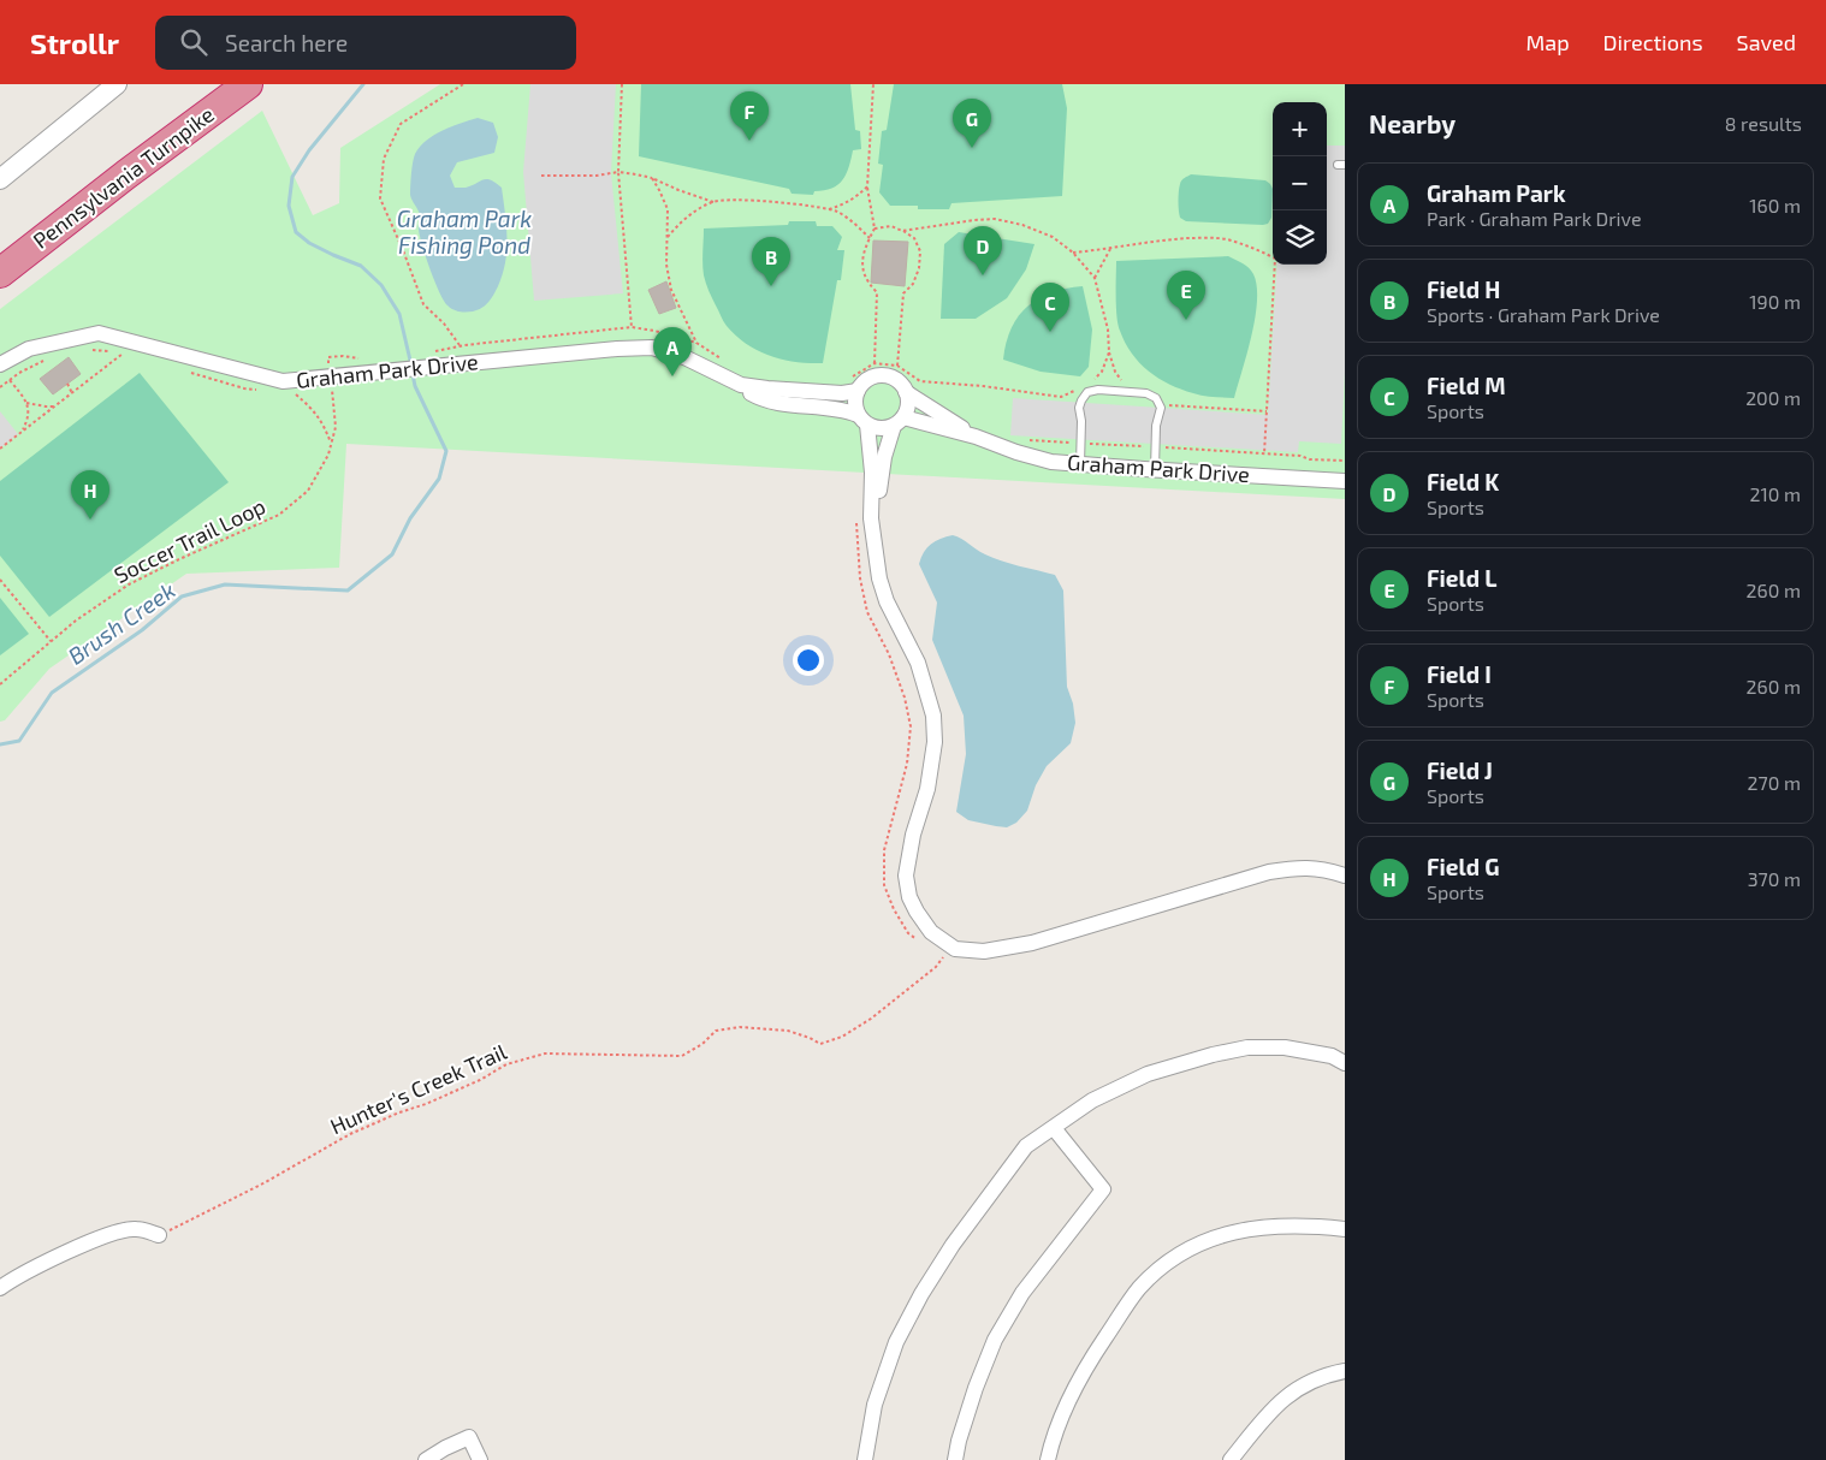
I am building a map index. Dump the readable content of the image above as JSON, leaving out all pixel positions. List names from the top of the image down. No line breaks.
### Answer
{"streets":{"highway":["Pennsylvania Turnpike"],"street":["Graham Park Drive"],"path":["Soccer Trail Loop","Hunter's Creek Trail"]},"water":["Graham Park Fishing Pond","Brush Creek"],"page":{"header":"Strollr","search":"Search here","nav":["Map","Directions","Saved"],"heading":["Nearby","8 results"],"pins":["F","G","D","B","E","C","A","H"],"map_buttons":["+","−"],"list":[{"mark":"A","name":"Graham Park","note":"Park · Graham Park Drive","value":"160 m"},{"mark":"B","name":"Field H","note":"Sports · Graham Park Drive","value":"190 m"},{"mark":"C","name":"Field M","note":"Sports","value":"200 m"},{"mark":"D","name":"Field K","note":"Sports","value":"210 m"},{"mark":"E","name":"Field L","note":"Sports","value":"260 m"},{"mark":"F","name":"Field I","note":"Sports","value":"260 m"},{"mark":"G","name":"Field J","note":"Sports","value":"270 m"},{"mark":"H","name":"Field G","note":"Sports","value":"370 m"}]}}
